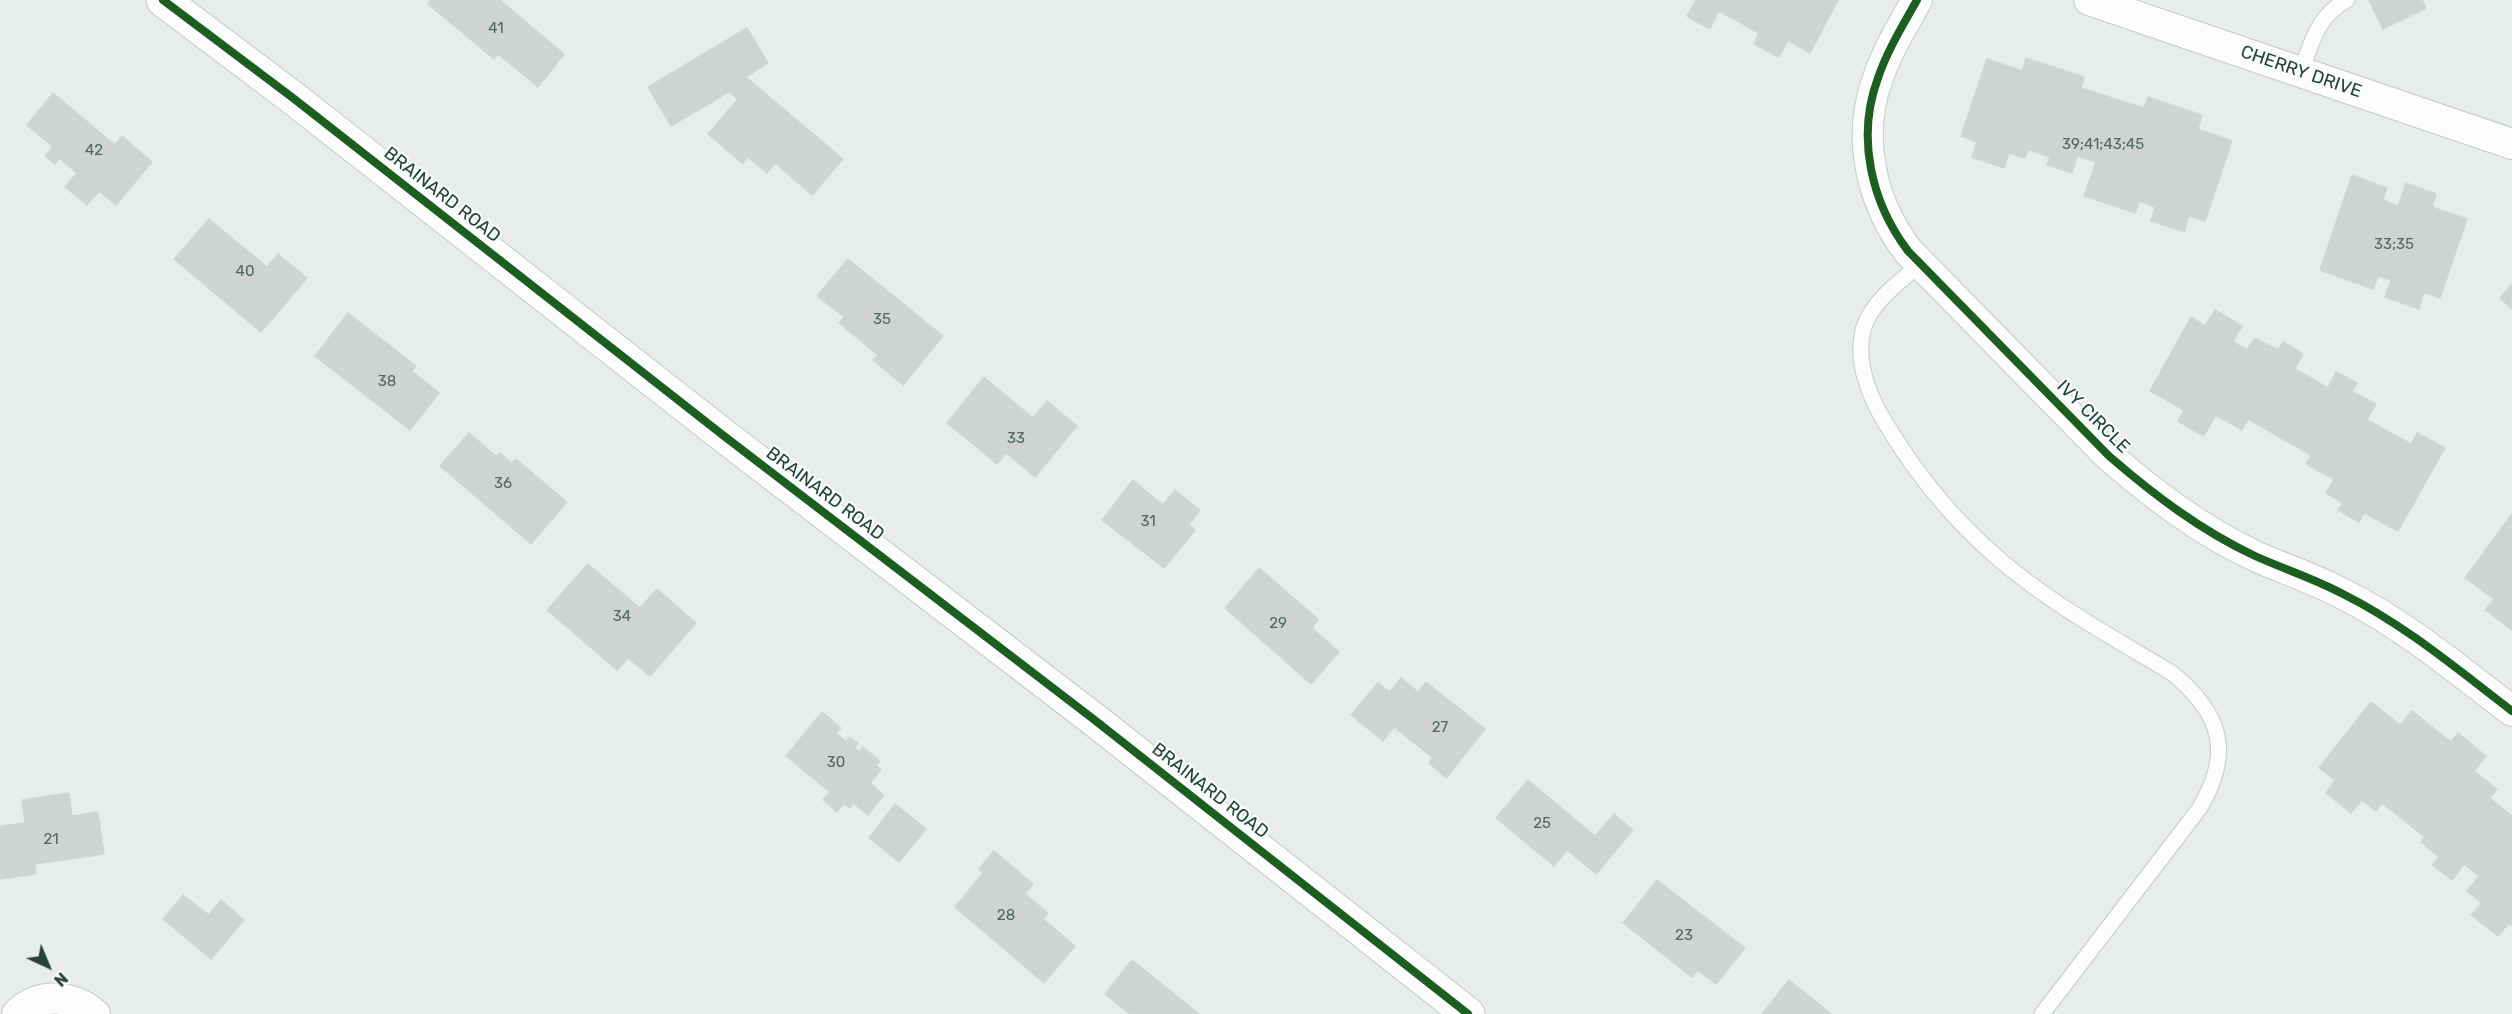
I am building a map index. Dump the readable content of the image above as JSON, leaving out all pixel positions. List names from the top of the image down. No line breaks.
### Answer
{"streets":{"street":["CHERRY DRIVE","BRAINARD ROAD","IVY CIRCLE"]},"house_numbers":["41","39;41;43;45","42","33;35","40","35","38","33","36","31","34","29","27","30","25","21","28","23"],"north":"bottom right"}
